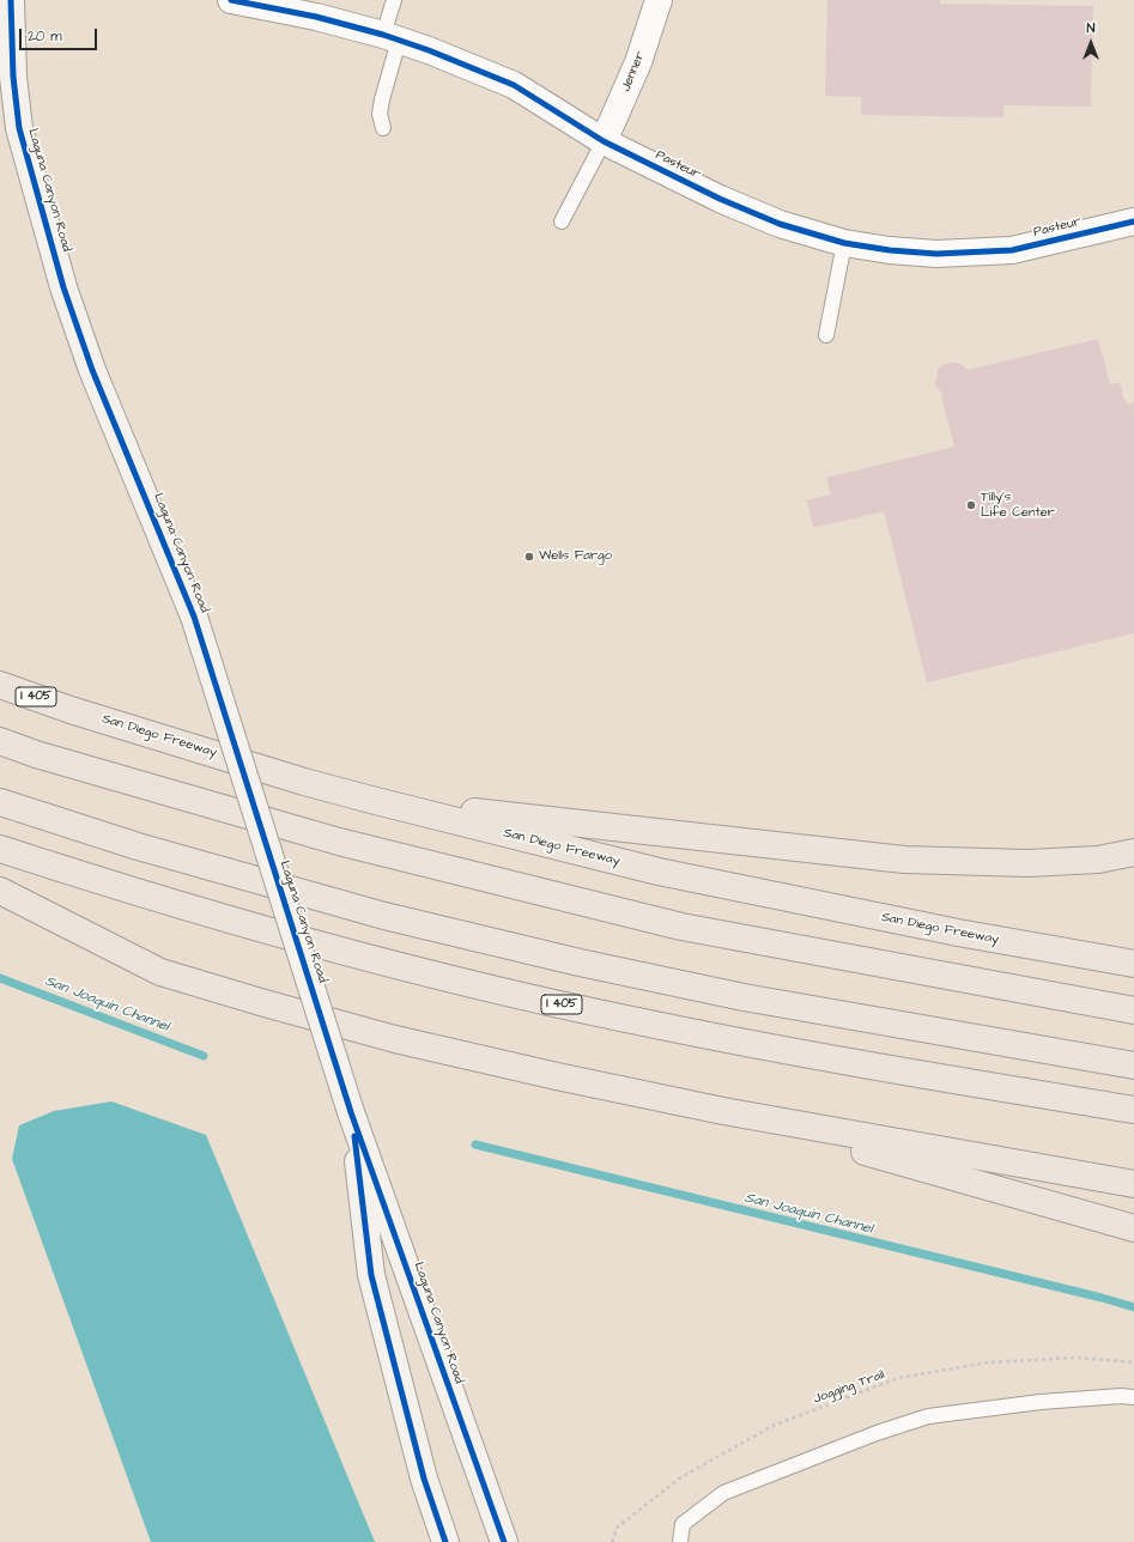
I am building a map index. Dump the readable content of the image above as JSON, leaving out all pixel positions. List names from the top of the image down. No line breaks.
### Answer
{"streets":{"highway":["I 405","San Diego Freeway"],"main road":["Laguna Canyon Road"],"street":["Jenner","Pasteur"],"path":["Jogging Trail"]},"crossings":[["Jenner","Pasteur"]],"water":["San Joaquin Channel"],"places":["Tilly's Life Center","Wells Fargo"],"scale_bar":"20 m","north":"top"}
